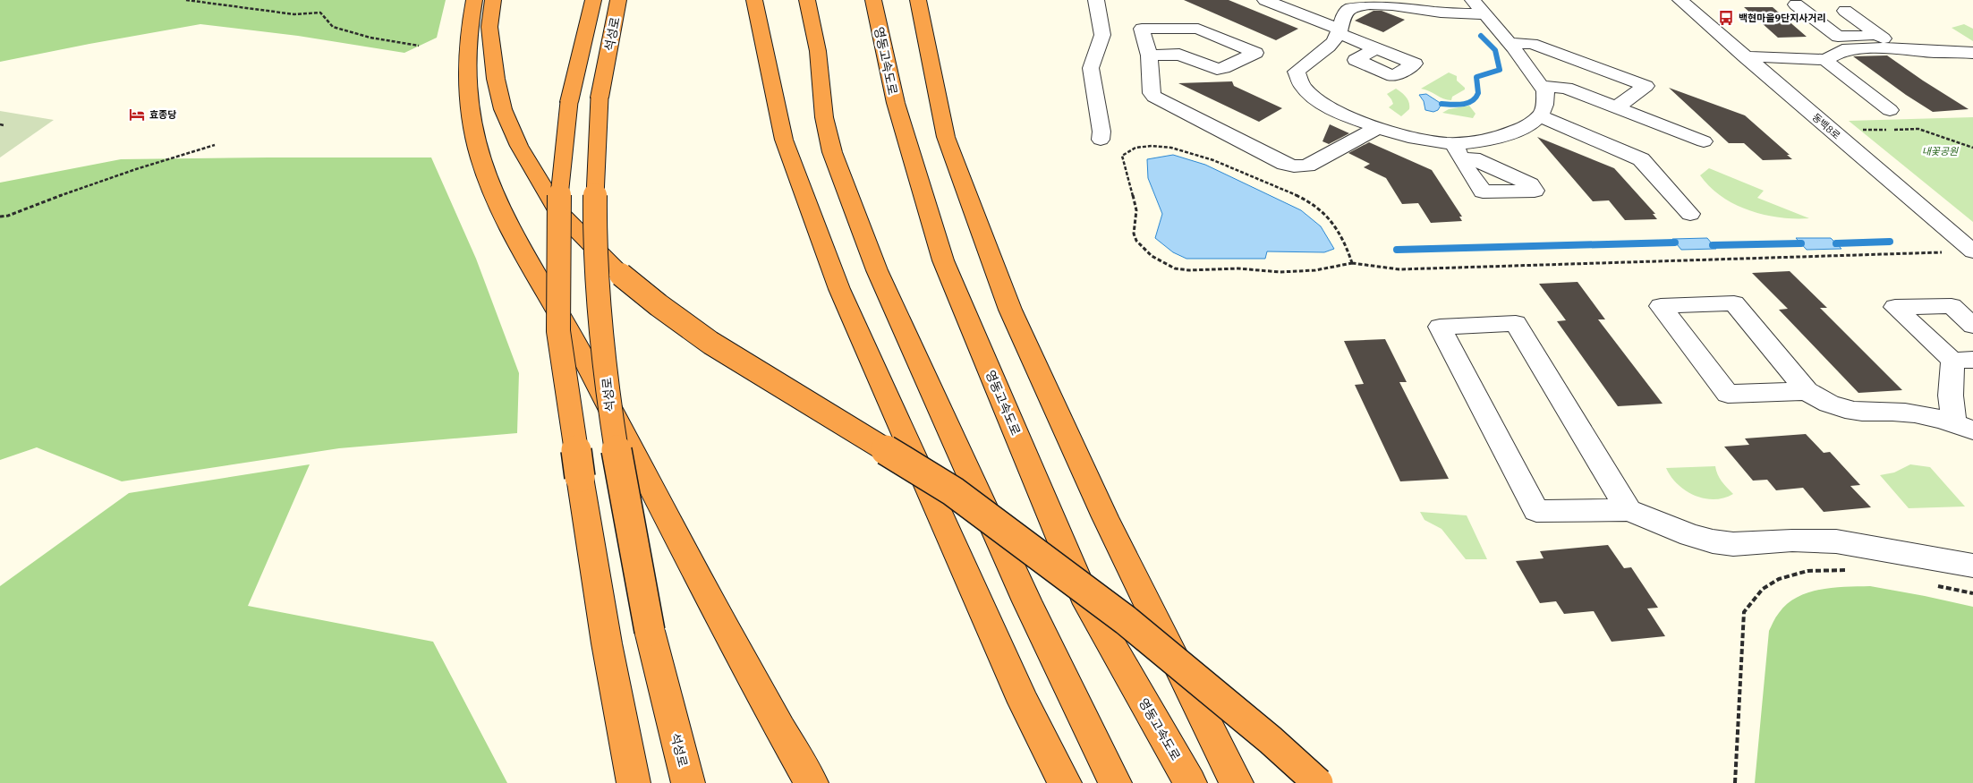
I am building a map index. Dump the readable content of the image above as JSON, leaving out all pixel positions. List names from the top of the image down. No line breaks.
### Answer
{"streets":{"highway":["석성로","영동고속도로"],"street":["동백8로"]},"parks":["내꽃공원"],"places":{"bus stop":["백현마을9단지사거리"],"hotel":["효종당"]}}
